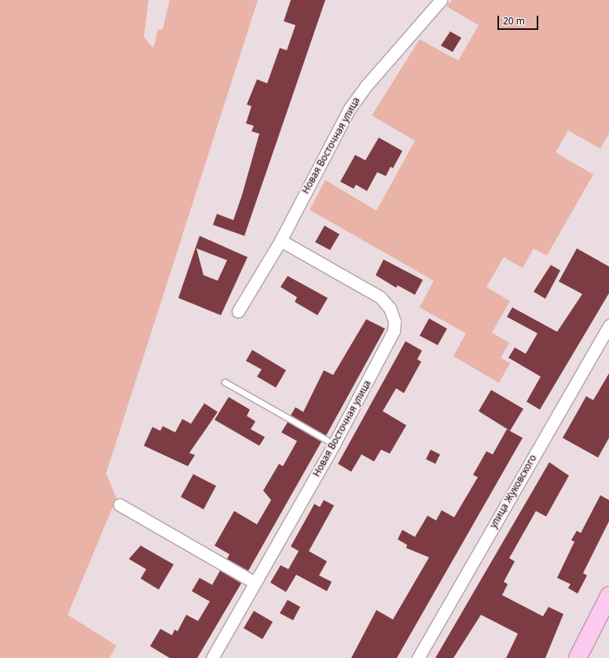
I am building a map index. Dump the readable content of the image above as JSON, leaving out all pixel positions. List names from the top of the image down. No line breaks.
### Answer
{"streets":{"street":["Новая Восточная улица","улица Жуковского"]},"scale_bar":"20 m"}
